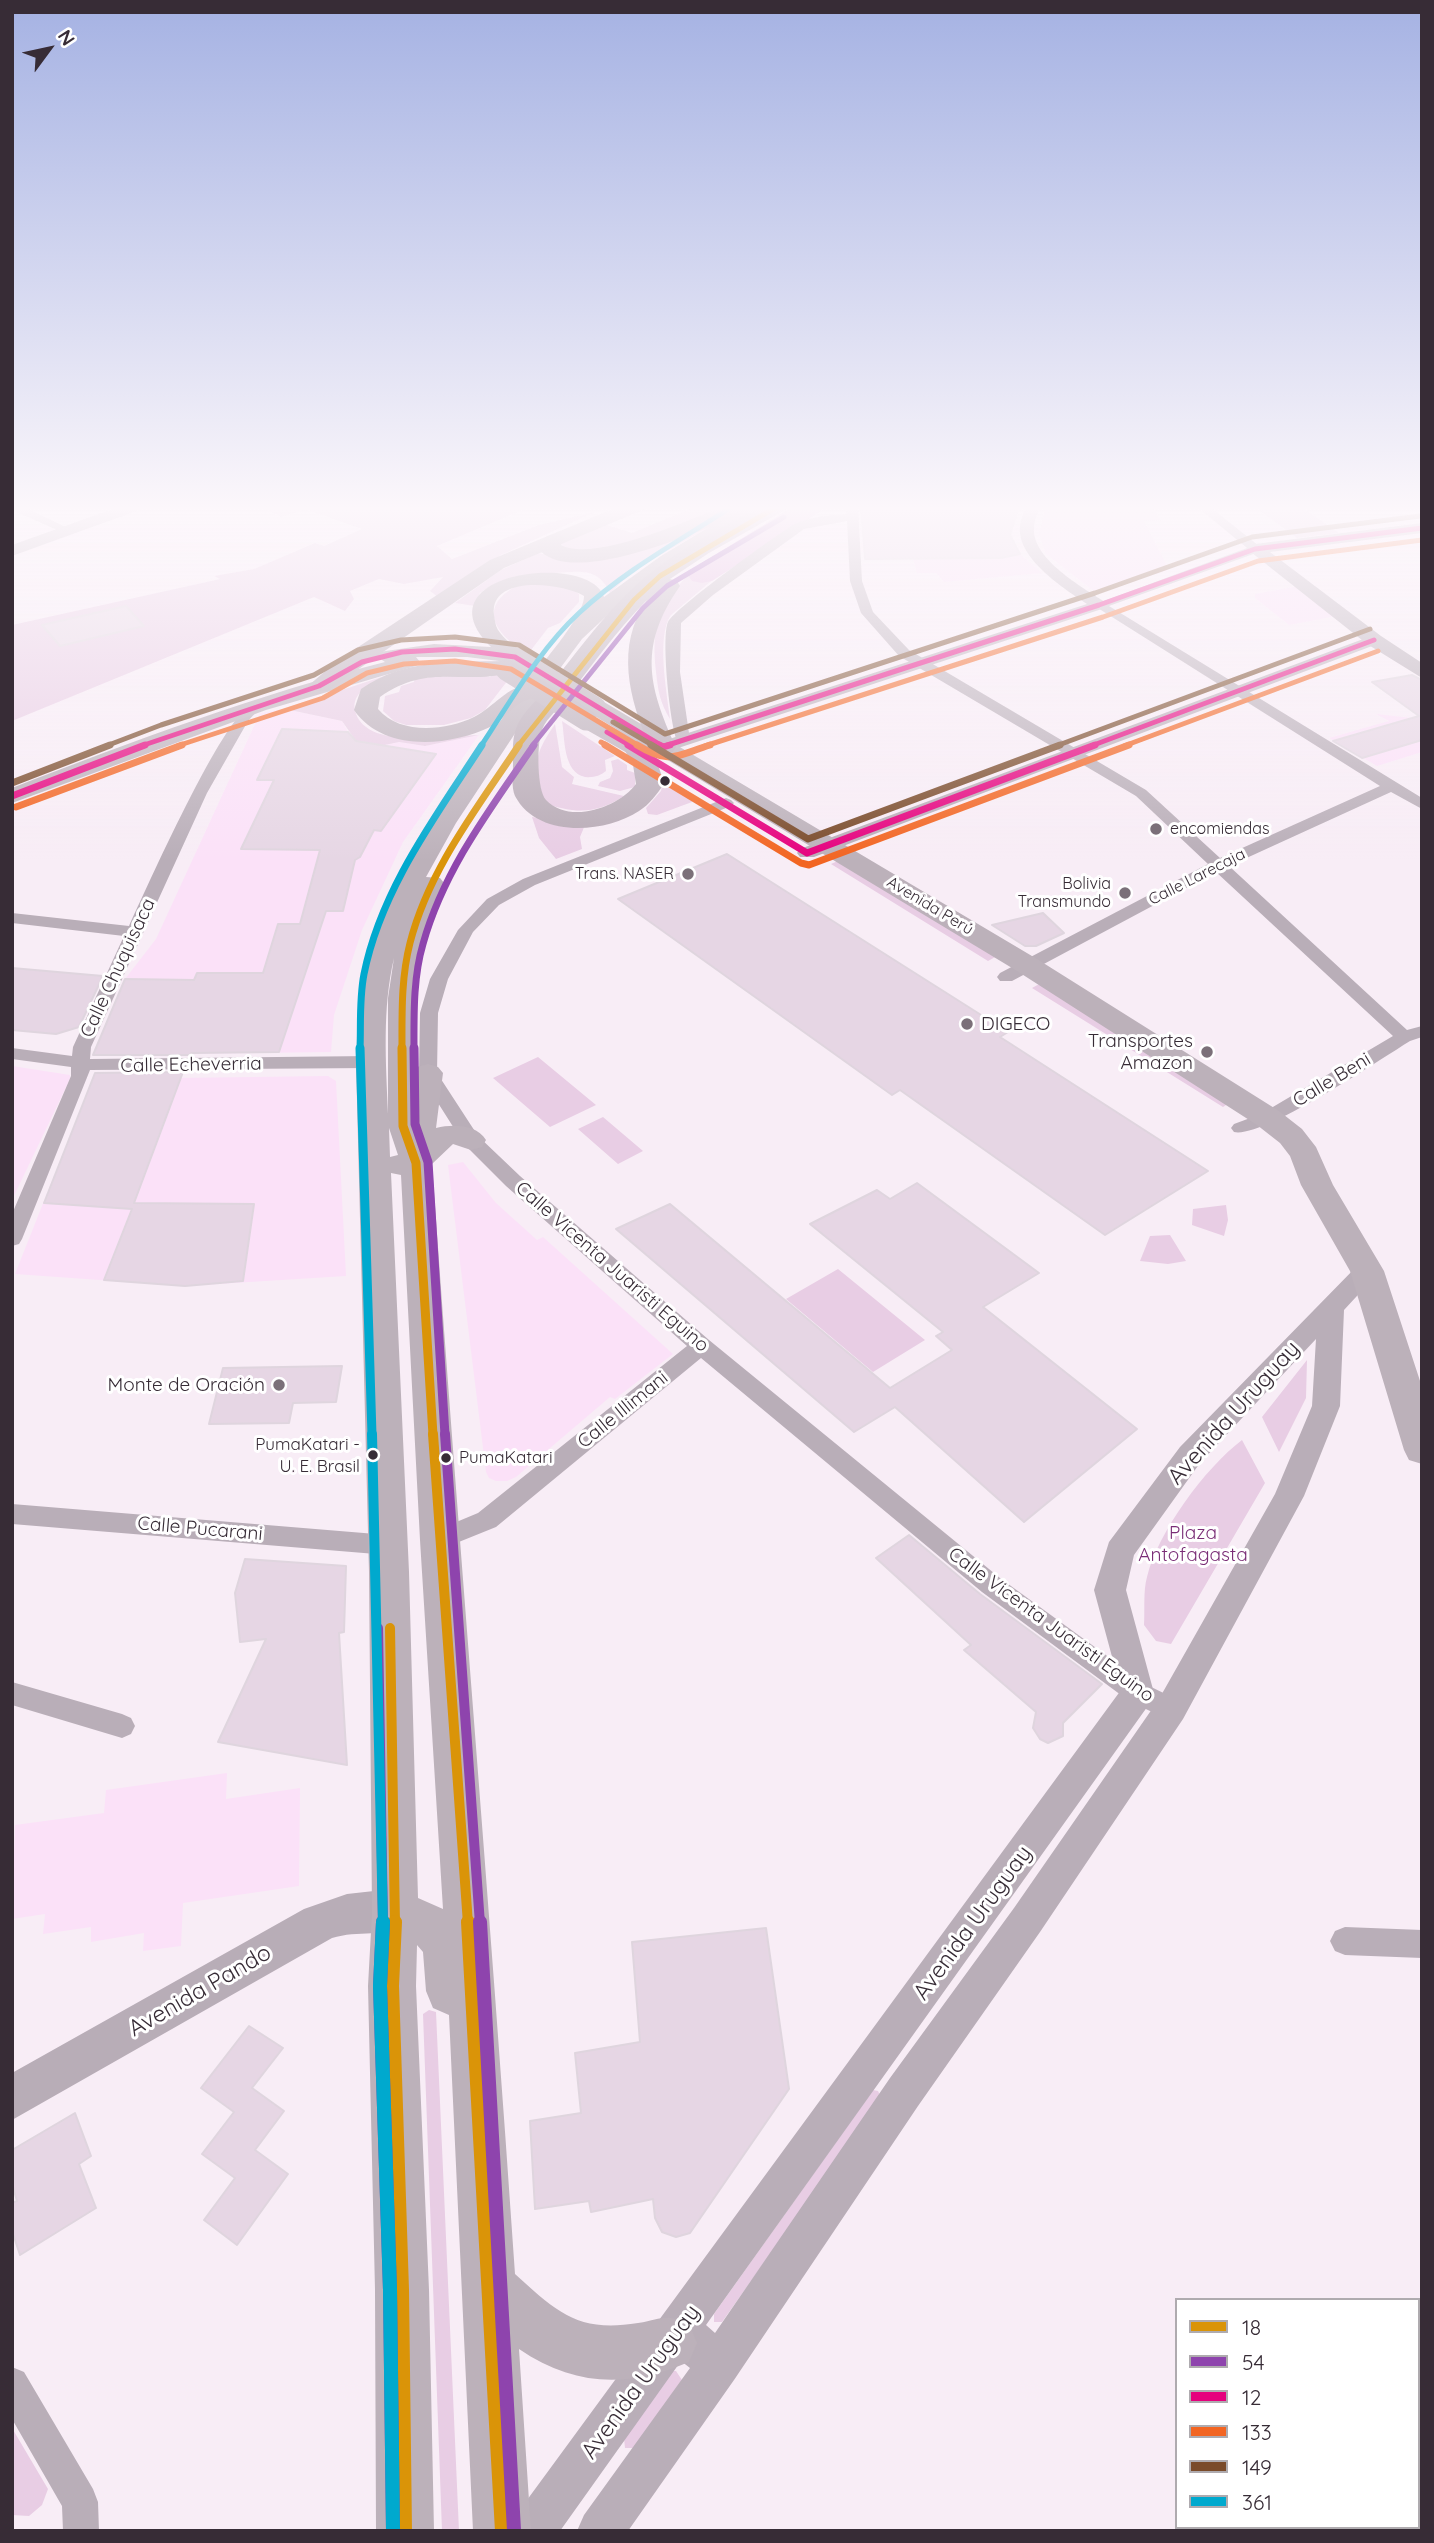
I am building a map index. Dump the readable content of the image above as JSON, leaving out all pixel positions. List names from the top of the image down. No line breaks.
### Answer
{"streets":{"highway":["Avenida Perú"],"main road":["Avenida Pando"],"street":["Calle Larecaja","Calle Chuquisaca","Calle Echeverria","Calle Beni","Calle Vicenta Juaristi Eguino","Calle Illimani","Avenida Uruguay","Calle Pucarani"]},"crossings":[["Calle Larecaja","Avenida Perú"],["Avenida Perú","Calle Beni"],["Avenida Perú","Avenida Uruguay"],["Calle Chuquisaca","Calle Echeverria"],["Calle Vicenta Juaristi Eguino","Calle Illimani"],["Calle Vicenta Juaristi Eguino","Avenida Uruguay"]],"parks":["Plaza Antofagasta"],"places":["encomiendas","Trans. NASER","Bolivia Transmundo","DIGECO","Transportes Amazon","Monte de Oración","PumaKatari - U. E. Brasil","PumaKatari"],"lines":["transit line 18","transit line 54","transit line 12","transit line 133","transit line 149","transit line 361"],"legend":["18","54","12","133","149","361"],"north":"top right"}
